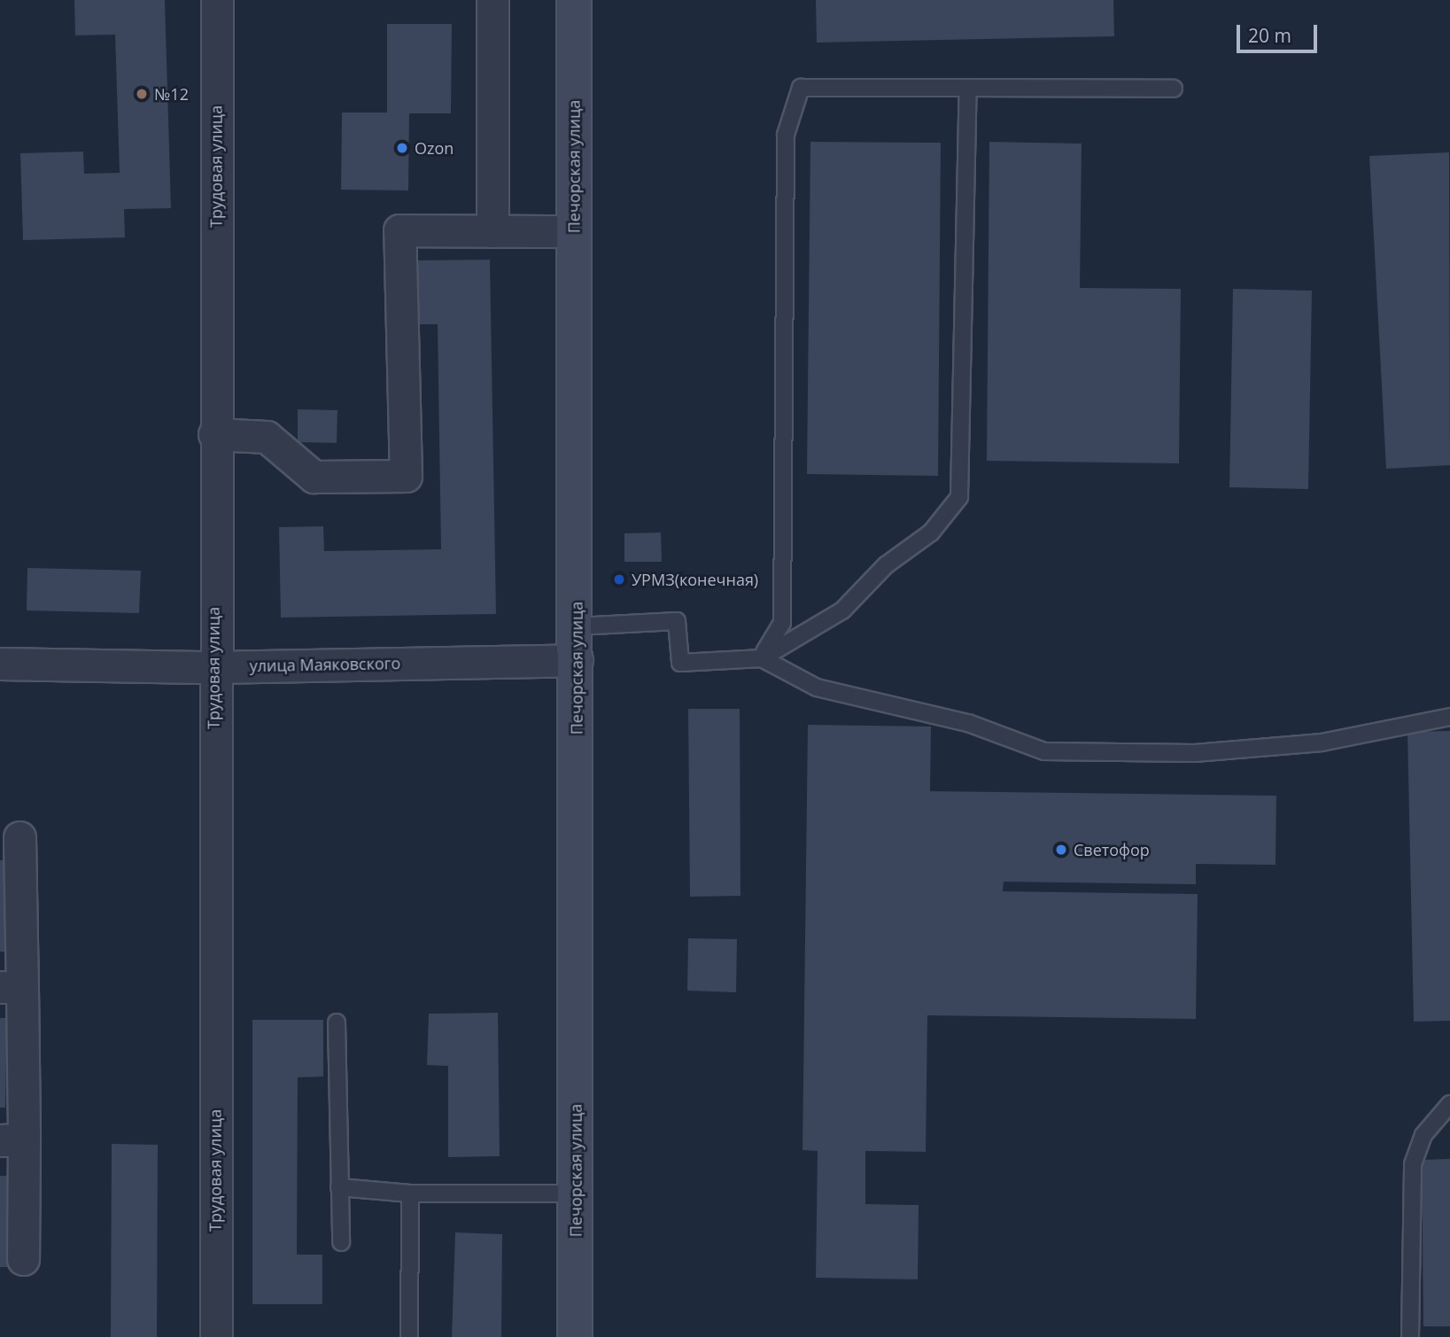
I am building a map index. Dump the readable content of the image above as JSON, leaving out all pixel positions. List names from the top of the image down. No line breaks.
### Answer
{"streets":{"street":["Трудовая улица","Печорская улица","улица Маяковского"]},"crossings":[["Трудовая улица","улица Маяковского"],["Печорская улица","улица Маяковского"]],"places":["№12","Ozon","УРМЗ(конечная)","Светофор"],"scale_bar":"20 m"}
